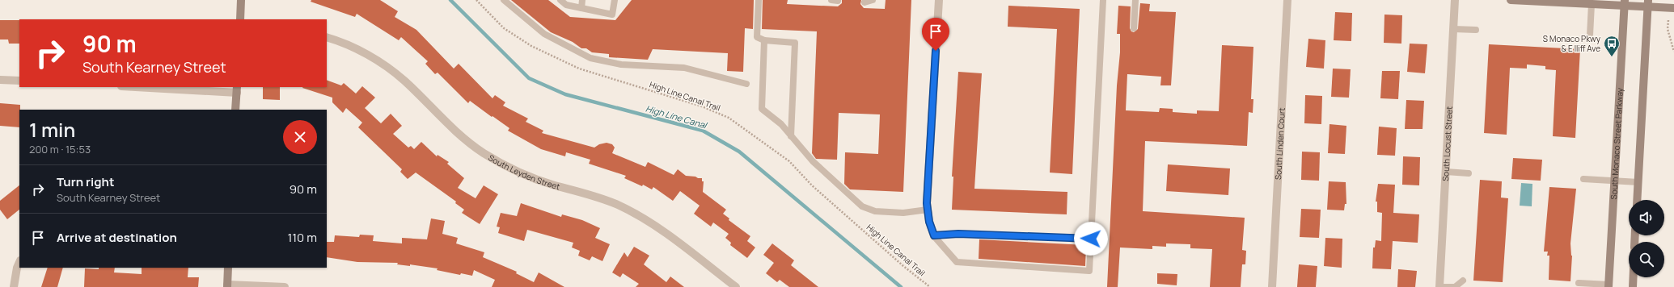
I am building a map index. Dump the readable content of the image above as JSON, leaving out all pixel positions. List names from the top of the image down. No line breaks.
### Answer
{"streets":{"main road":["South Monaco Street Parkway"],"street":["South Linden Court","South Locust Street","South Leyden Street"],"path":["High Line Canal Trail"]},"water":["High Line Canal"],"places":{"bus stop":["S Monaco Pkwy & E Iliff Ave"]},"page":{"turn":["90 m","South Kearney Street"],"heading":["1 min","200 m · 15:53"],"list":[{"name":"Turn right","note":"South Kearney Street","value":"90 m"},{"name":"Arrive at destination","value":"110 m"}]}}
